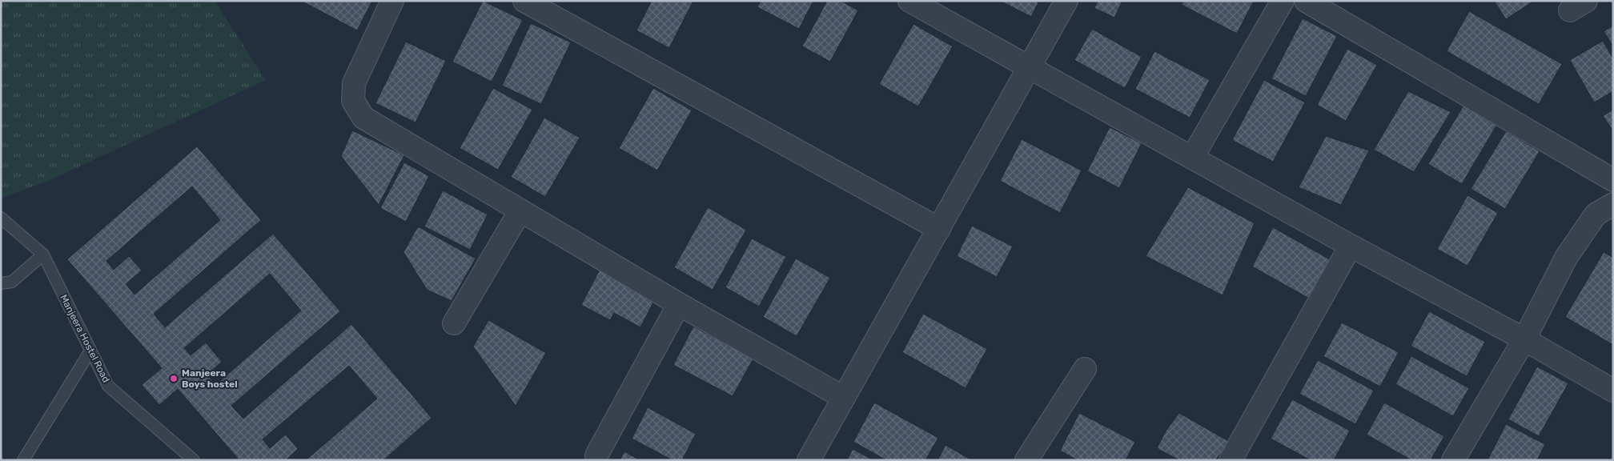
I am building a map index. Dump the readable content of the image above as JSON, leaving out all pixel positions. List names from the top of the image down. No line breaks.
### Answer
{"streets":{"lane":["Manjeera Hostel Road"]},"places":["Manjeera Boys hostel"]}
